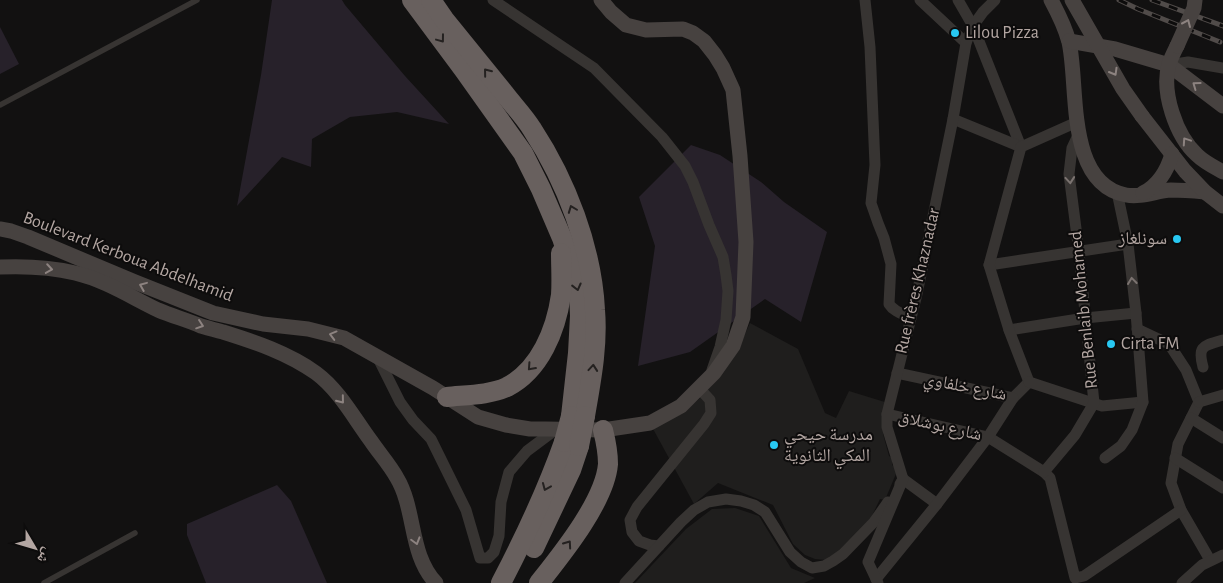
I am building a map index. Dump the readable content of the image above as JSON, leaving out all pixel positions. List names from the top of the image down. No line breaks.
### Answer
{"streets":{"main road":["Boulevard Kerboua Abdelhamid"],"street":["Rue frères Khaznadar","Rue Benlaib Mohamed","شارع خلفاوي","شارع بوشلاق"]},"crossings":[["Rue frères Khaznadar","شارع خلفاوي"],["Rue frères Khaznadar","شارع بوشلاق"],["Rue Benlaib Mohamed","شارع بوشلاق"]],"places":["Lilou Pizza","سونلغاز","Cirta FM","مدرسة حيحي المكي الثانوية"],"north":"bottom right"}
